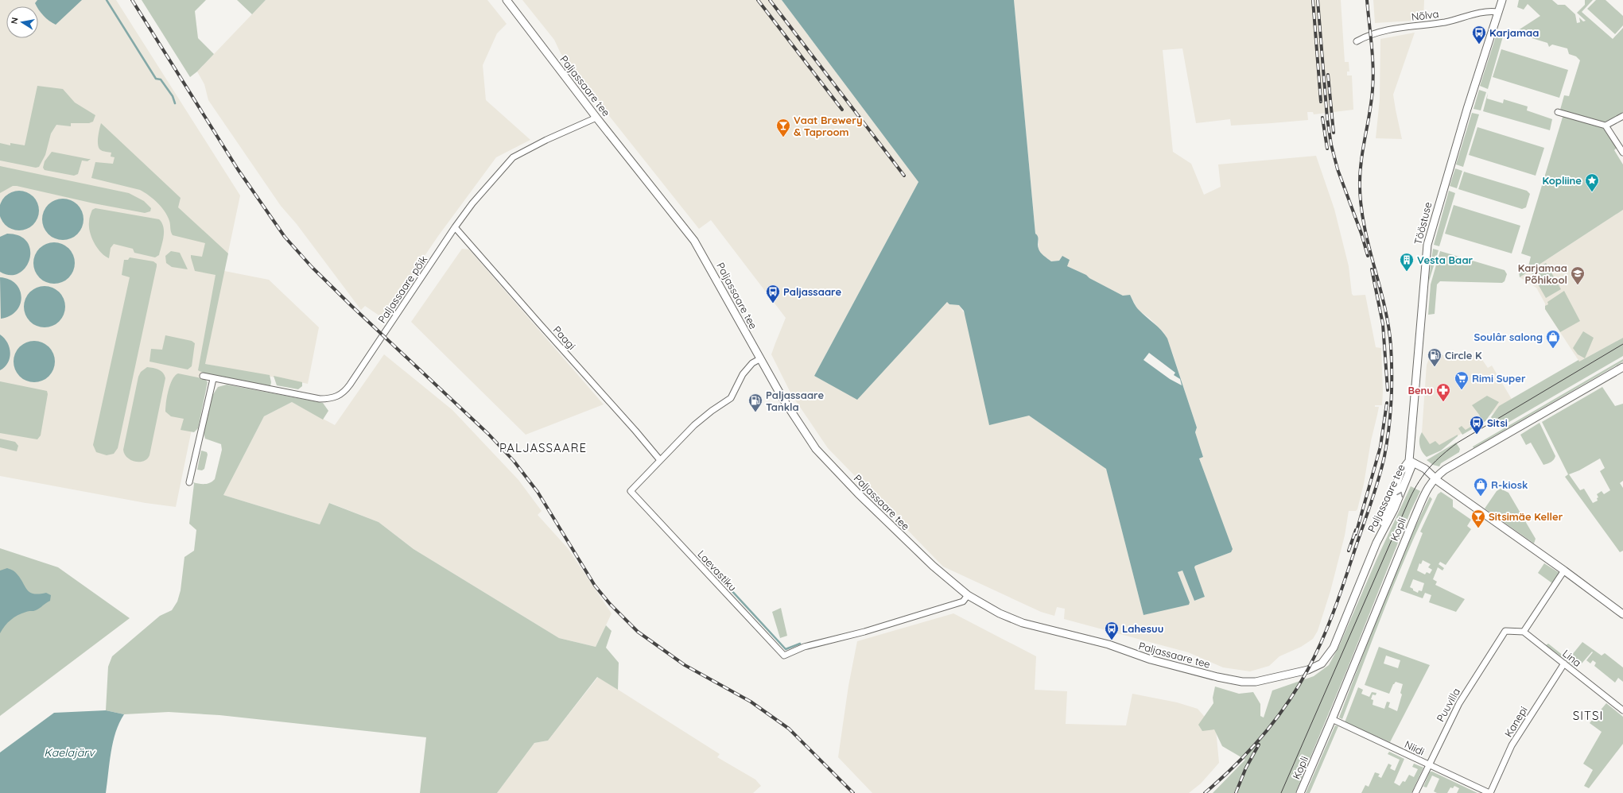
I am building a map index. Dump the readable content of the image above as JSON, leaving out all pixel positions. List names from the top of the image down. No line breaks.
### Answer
{"streets":{"street":["Nõlva","Paljassaare tee","Tööstuse","Paljassaare põik","Paagi","Kopli","Laevastiku","Lina","Puuvilla","Kanepi","Niidi"]},"crossings":[["Nõlva","Tööstuse"],["Paljassaare tee","Tööstuse"],["Paljassaare tee","Paljassaare põik"],["Paljassaare tee","Laevastiku"],["Paljassaare põik","Paagi"],["Paagi","Laevastiku"],["Kopli","Niidi"],["Lina","Puuvilla"],["Lina","Kanepi"],["Puuvilla","Niidi"],["Kanepi","Niidi"]],"districts":["PALJASSAARE","SITSI"],"water":["Kaelajärv"],"places":{"bus stop":["Karjamaa","Paljassaare","Sitsi","Lahesuu"],"bar":["Vaat Brewery & Taproom","Sitsimäe Keller"],"place":["Kopliine"],"building":["Vesta Baar"],"school or university":["Karjamaa Põhikool"],"shop":["Soulâr salong","R-kiosk"],"fuel station":["Circle K","Paljassaare Tankla"],"supermarket":["Rimi Super"],"pharmacy":["Benu"]},"north":"left"}
